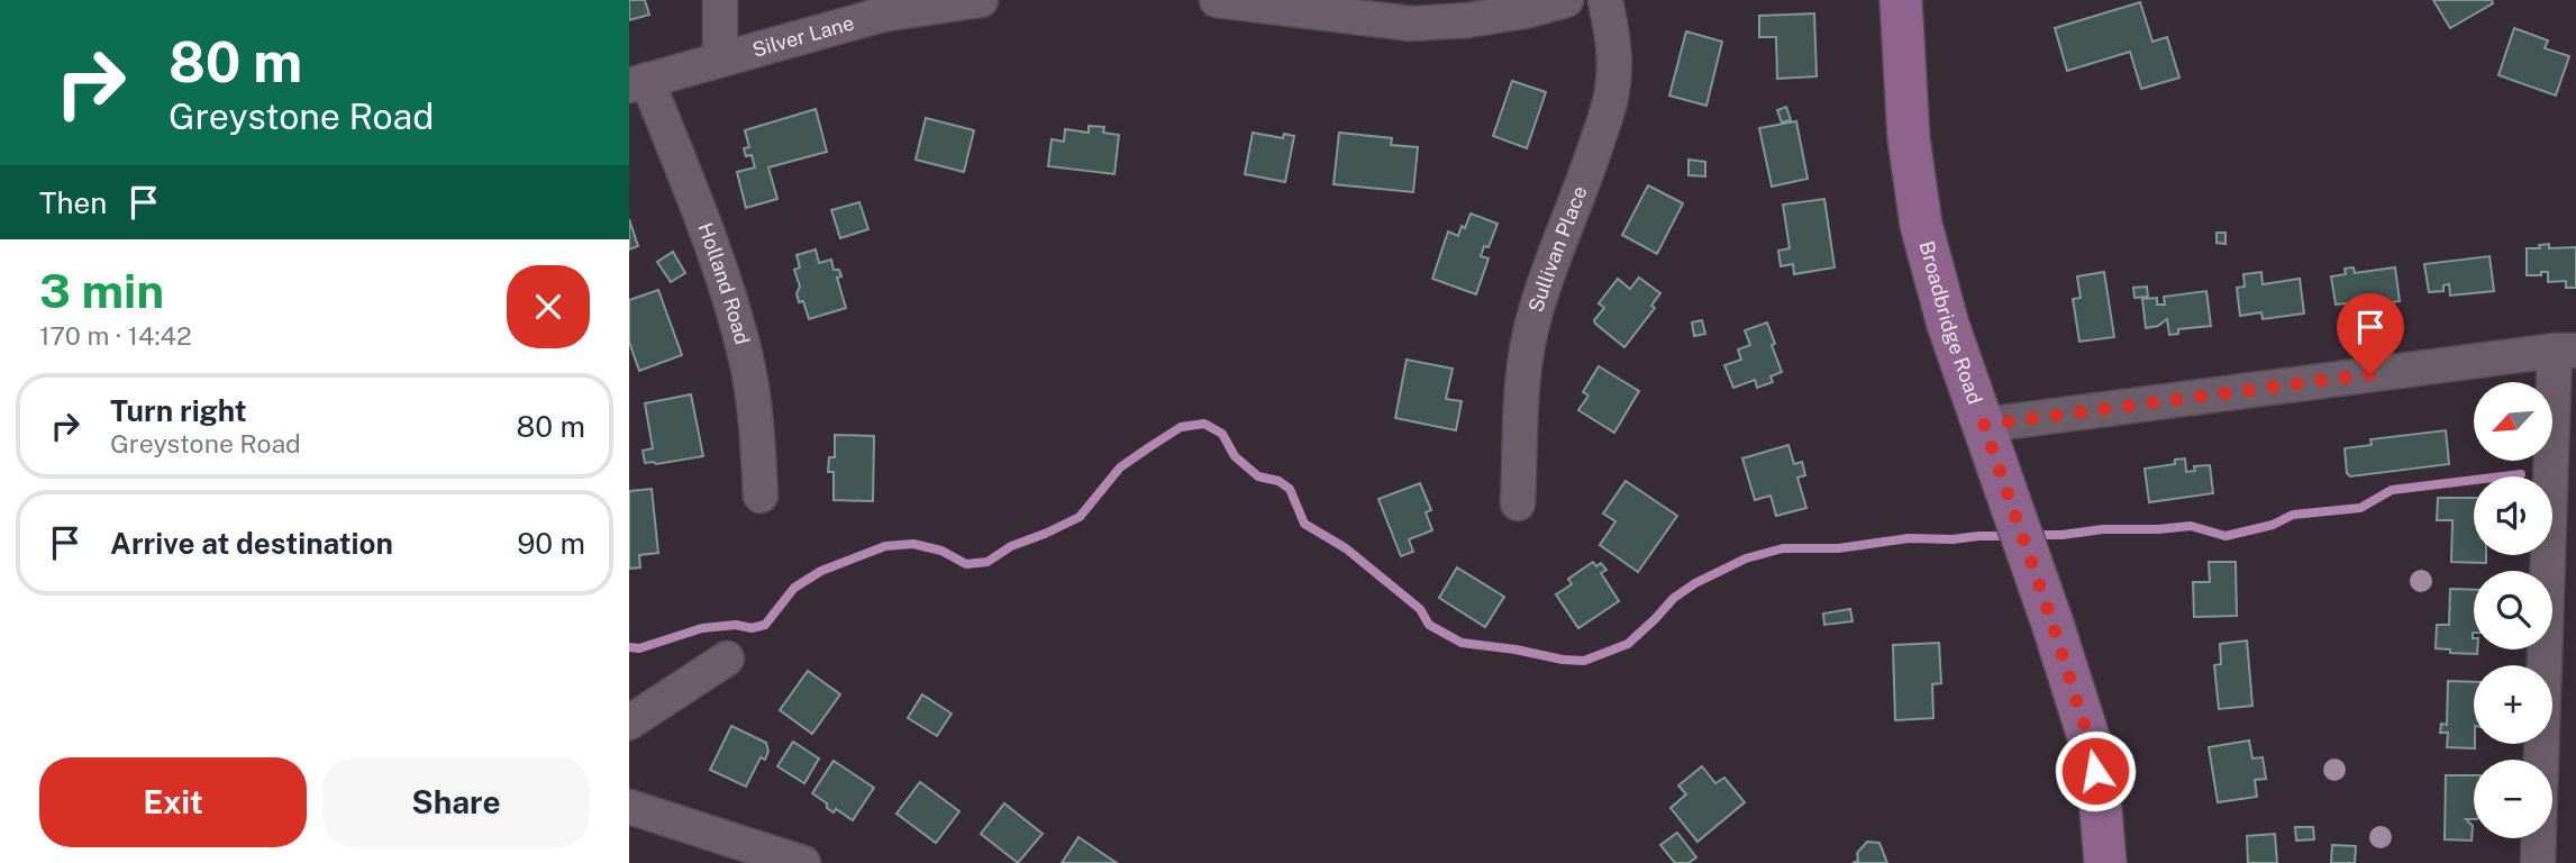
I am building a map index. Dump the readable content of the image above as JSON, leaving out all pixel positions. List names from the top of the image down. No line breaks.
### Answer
{"streets":{"main road":["Broadbridge Road"],"street":["Silver Lane","Sullivan Place","Holland Road"]},"crossings":[["Silver Lane","Holland Road"]],"north":"bottom left","page":{"turn":["80 m","Greystone Road"],"then":"Then","heading":["3 min","170 m · 14:42"],"list":[{"name":"Turn right","note":"Greystone Road","value":"80 m"},{"name":"Arrive at destination","value":"90 m"}],"map_buttons":["+","−"],"buttons":["Exit","Share"]}}
